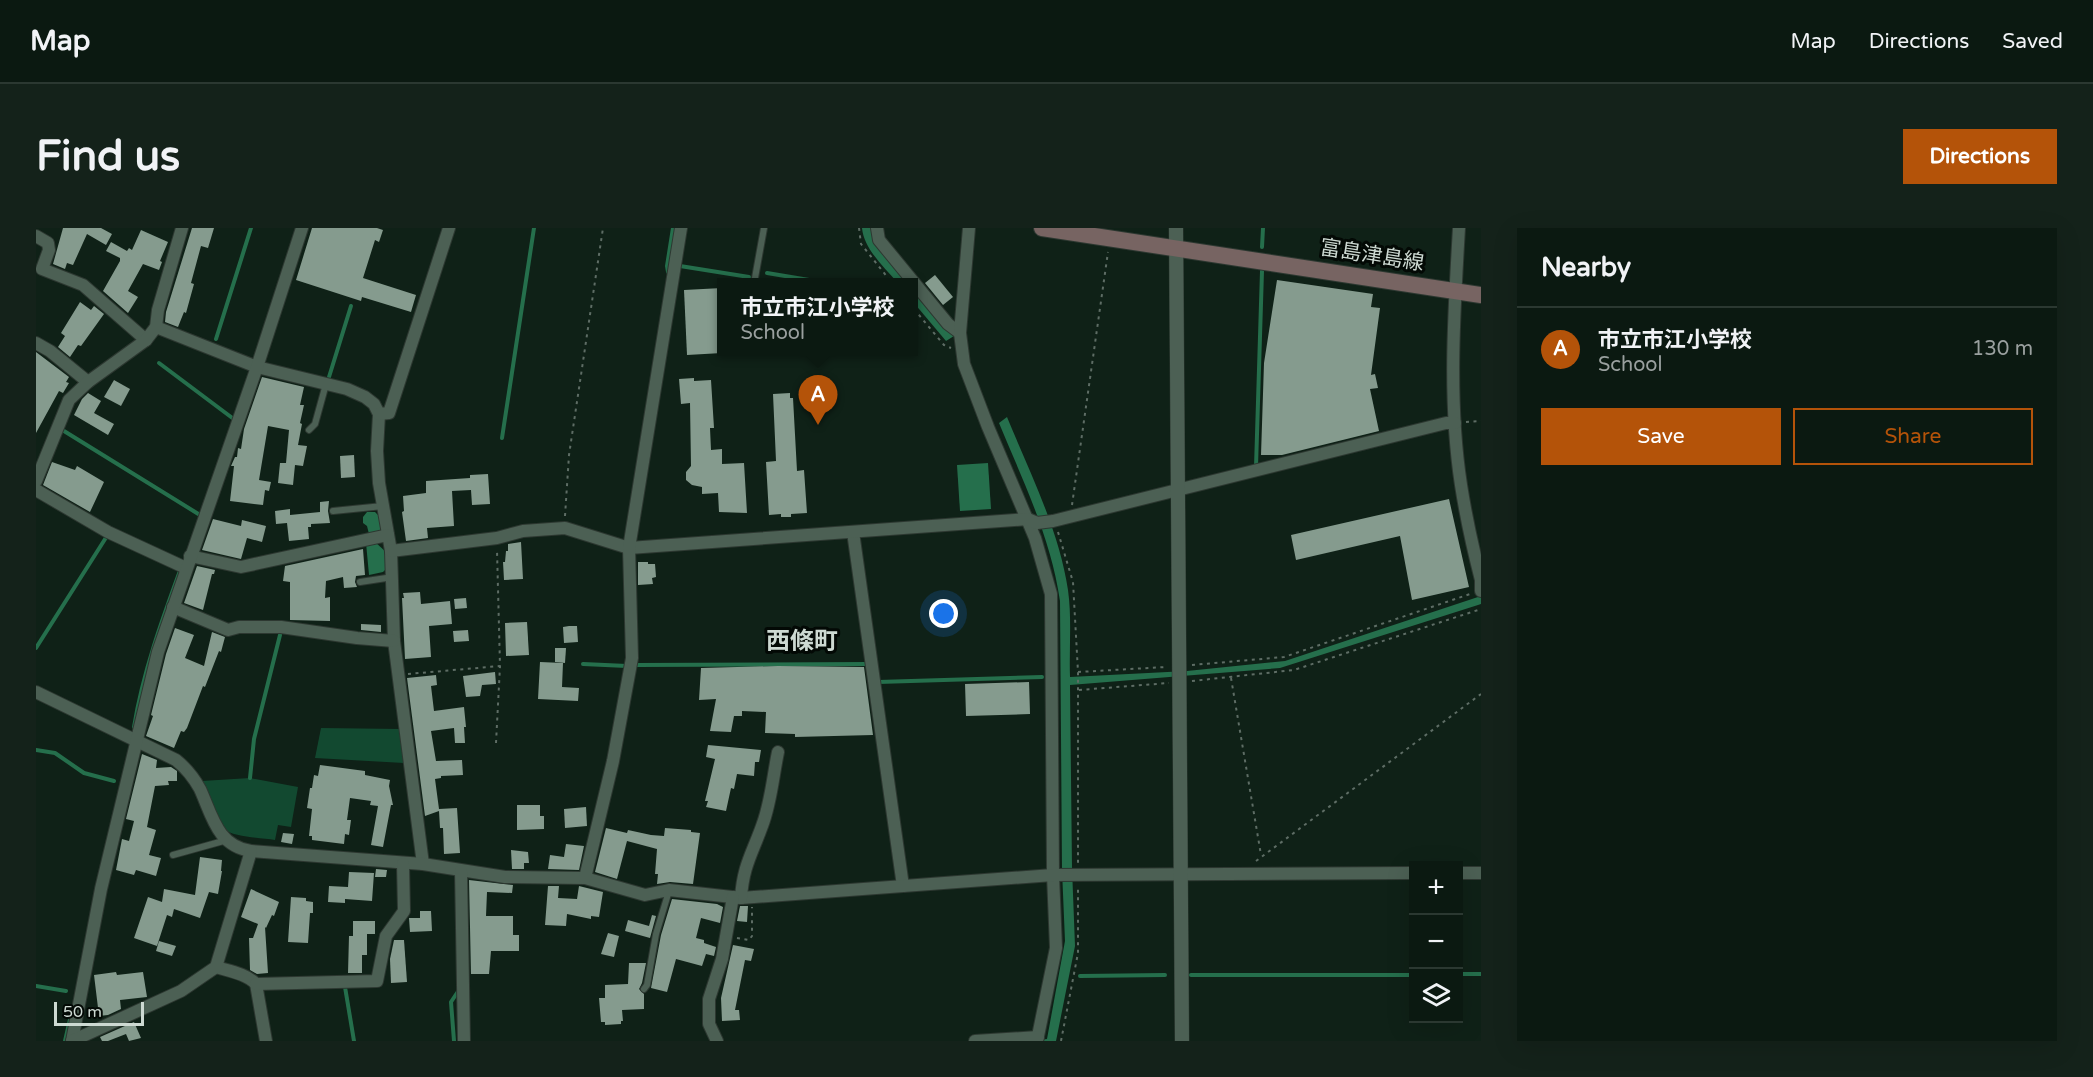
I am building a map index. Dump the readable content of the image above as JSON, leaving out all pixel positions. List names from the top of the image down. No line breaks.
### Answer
{"streets":{"main road":["富島津島線"]},"districts":["西條町"],"scale_bar":"50 m","page":{"header":"Map","nav":["Map","Directions","Saved"],"buttons":["Directions",["Save","Share"]],"title":"Find us","heading":"Nearby","popup":["市立市江小学校","School"],"list":[{"mark":"A","name":"市立市江小学校","note":"School","value":"130 m"}],"pins":"A","map_buttons":["+","−"],"scale":"50 m"}}
